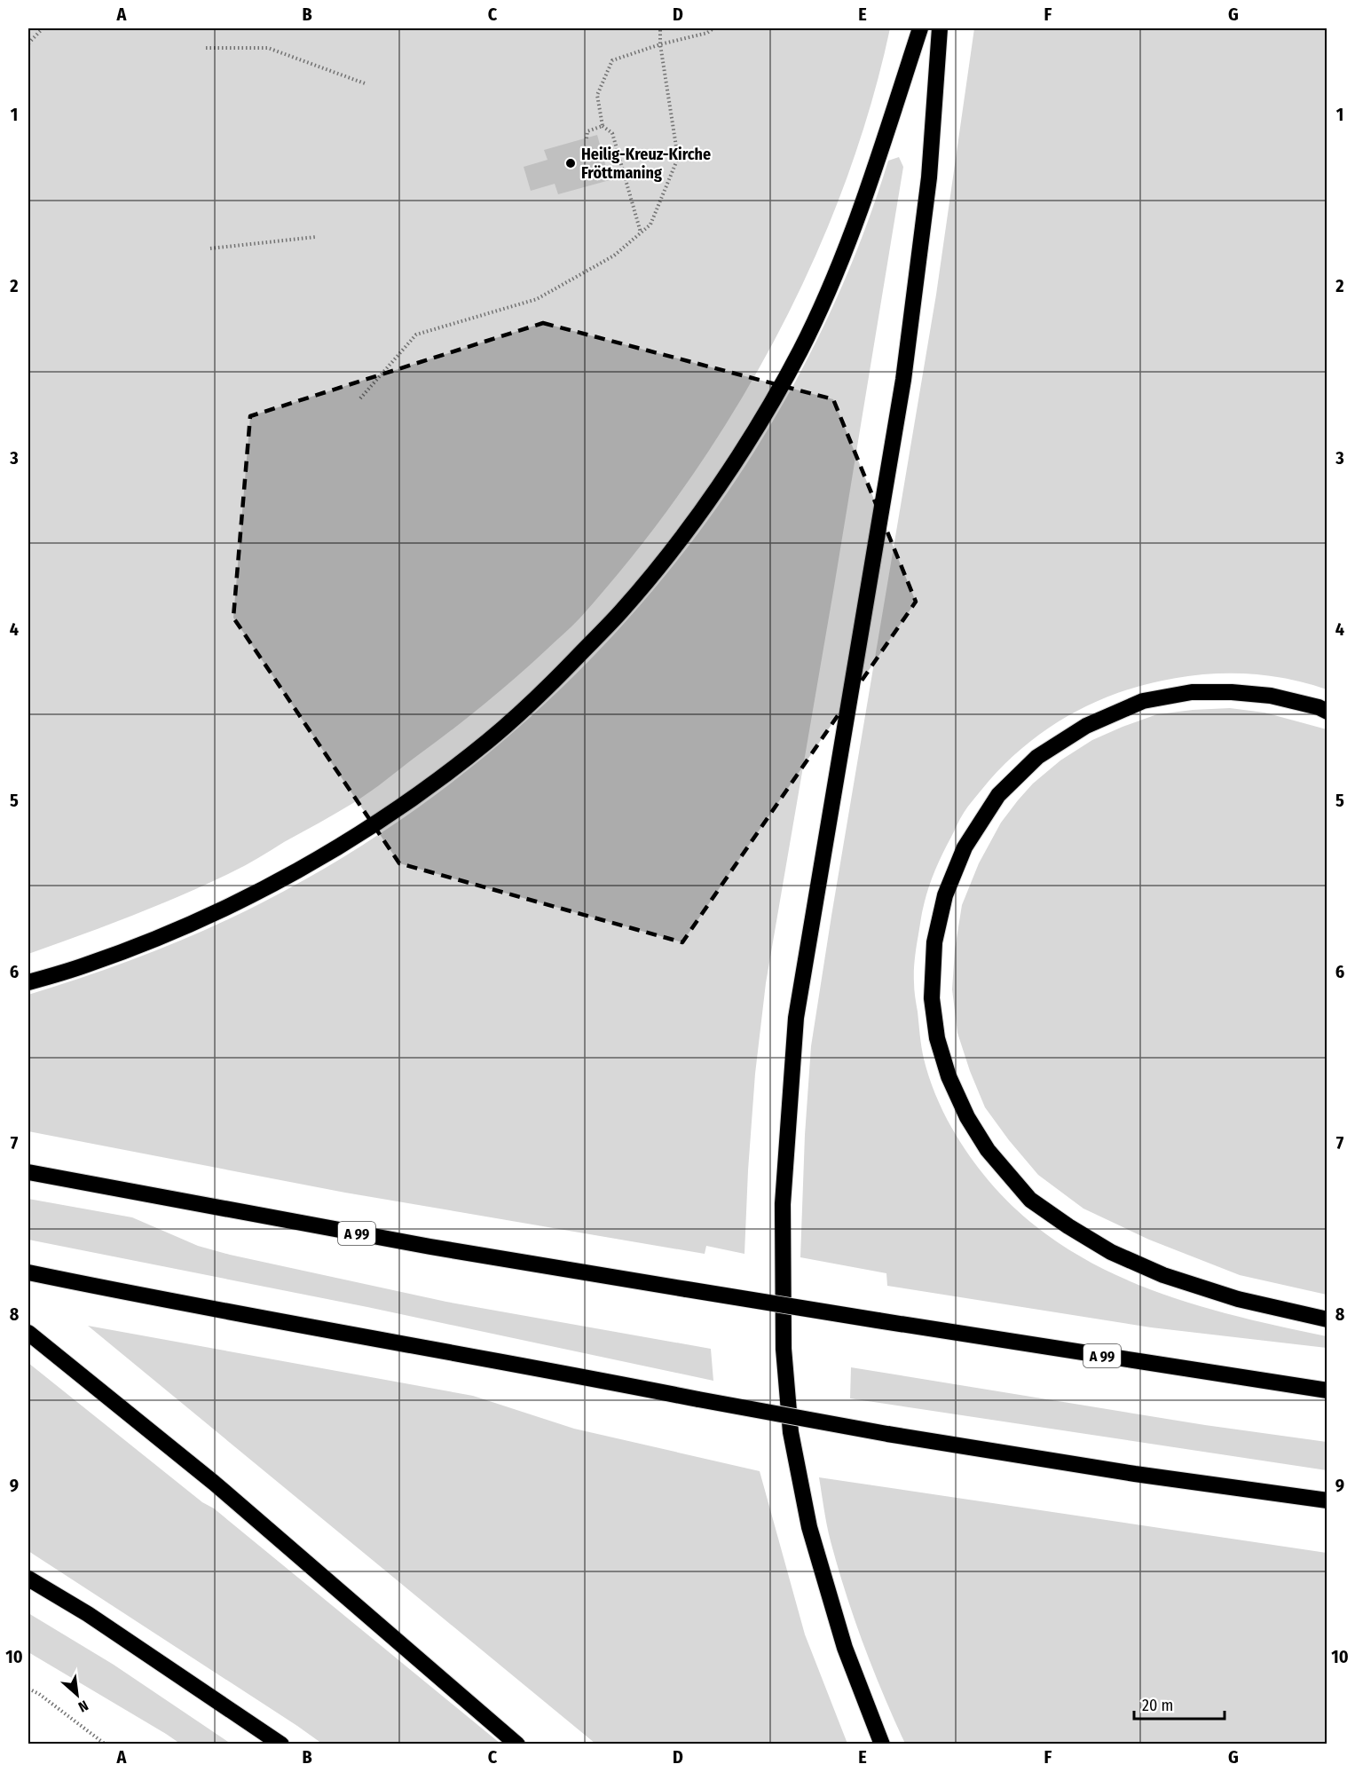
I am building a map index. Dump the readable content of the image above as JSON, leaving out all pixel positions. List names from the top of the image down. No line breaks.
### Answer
{"streets":{"highway":["A 99"]},"places":["Heilig-Kreuz-Kirche Fröttmaning"],"scale_bar":"20 m","north":"bottom right","grid":{"columns":["A","B","C","D","E","F","G"],"rows":["1","2","3","4","5","6","7","8","9","10"]}}
